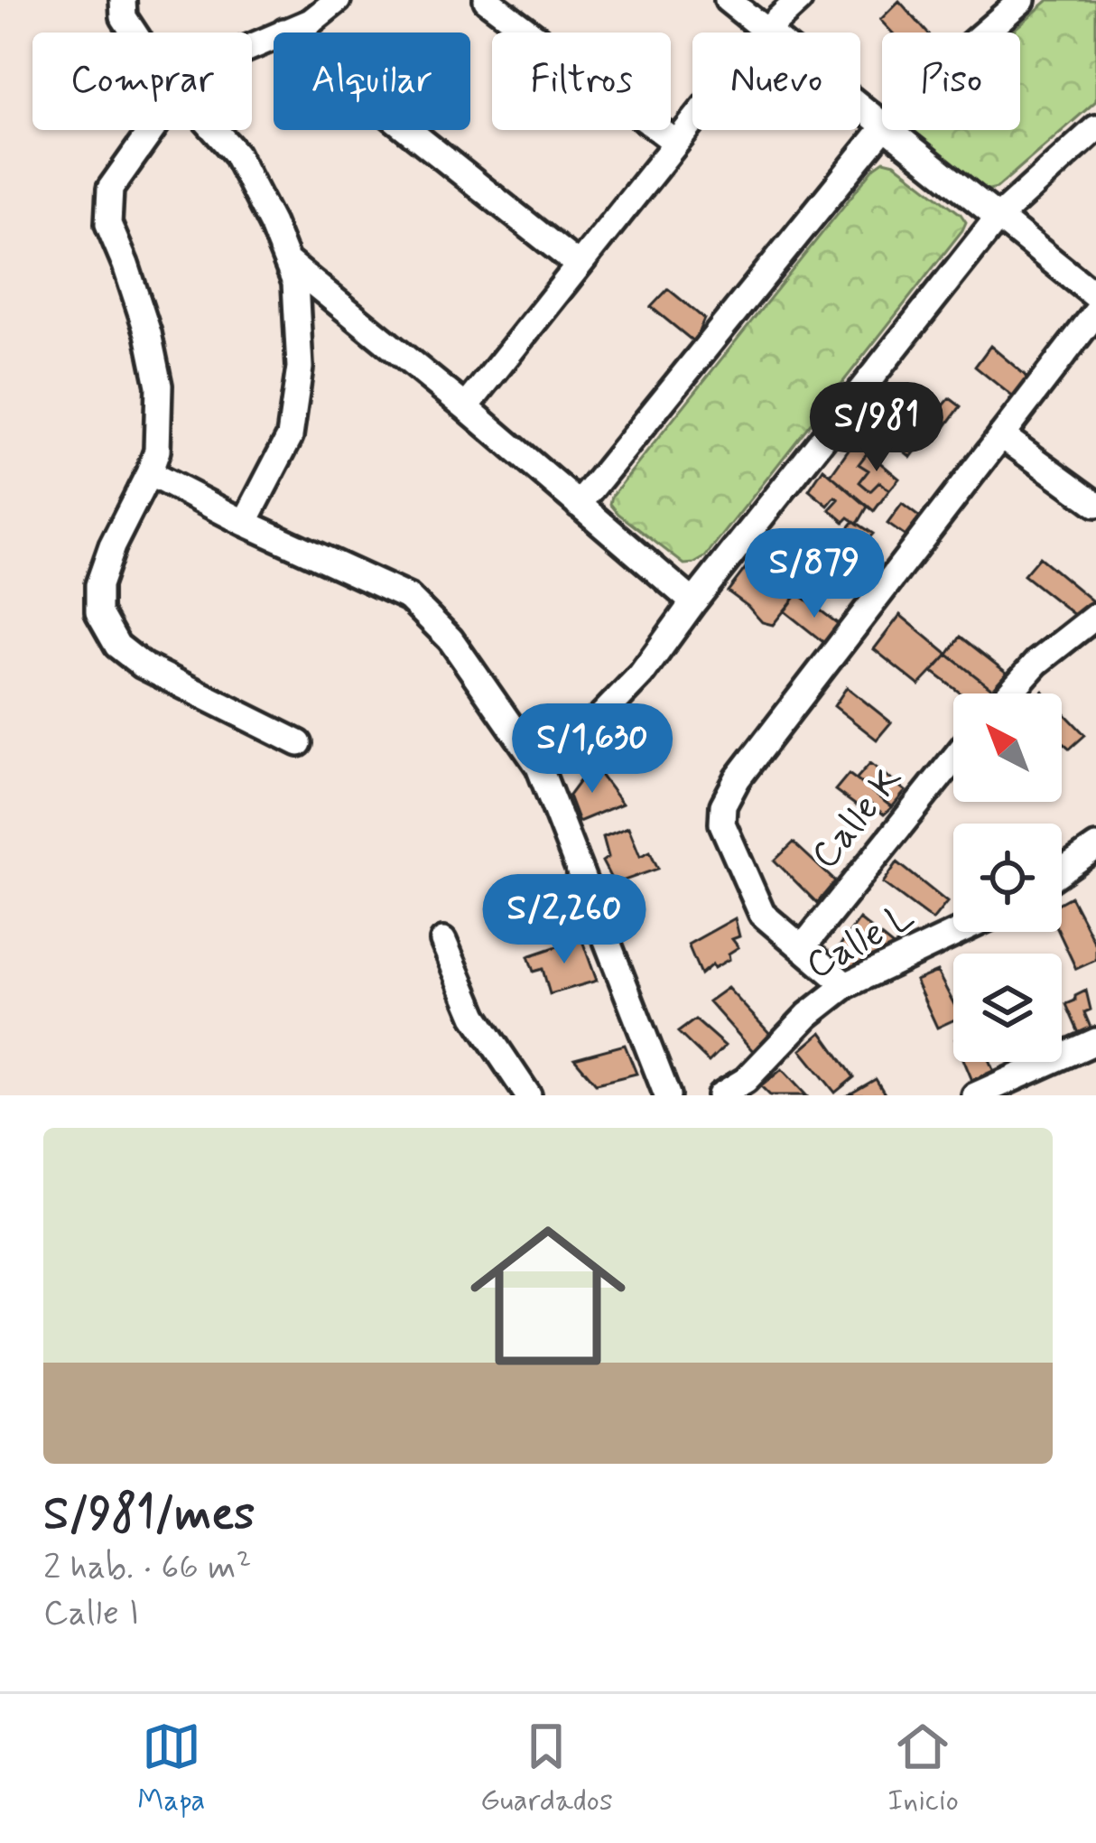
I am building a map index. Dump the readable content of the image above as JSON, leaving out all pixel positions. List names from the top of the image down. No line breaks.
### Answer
{"streets":{"street":["Calle K","Calle L"]},"north":"top left","page":{"chip":["Comprar","Alquilar","Filtros","Nuevo","Piso"],"price":["S/981","S/879","S/1,630","S/2,260"],"list":[{"name":"S/981/mes","note":"2 hab. · 66 m² · Calle I"}],"tabs":["Mapa","Guardados","Inicio"]}}
